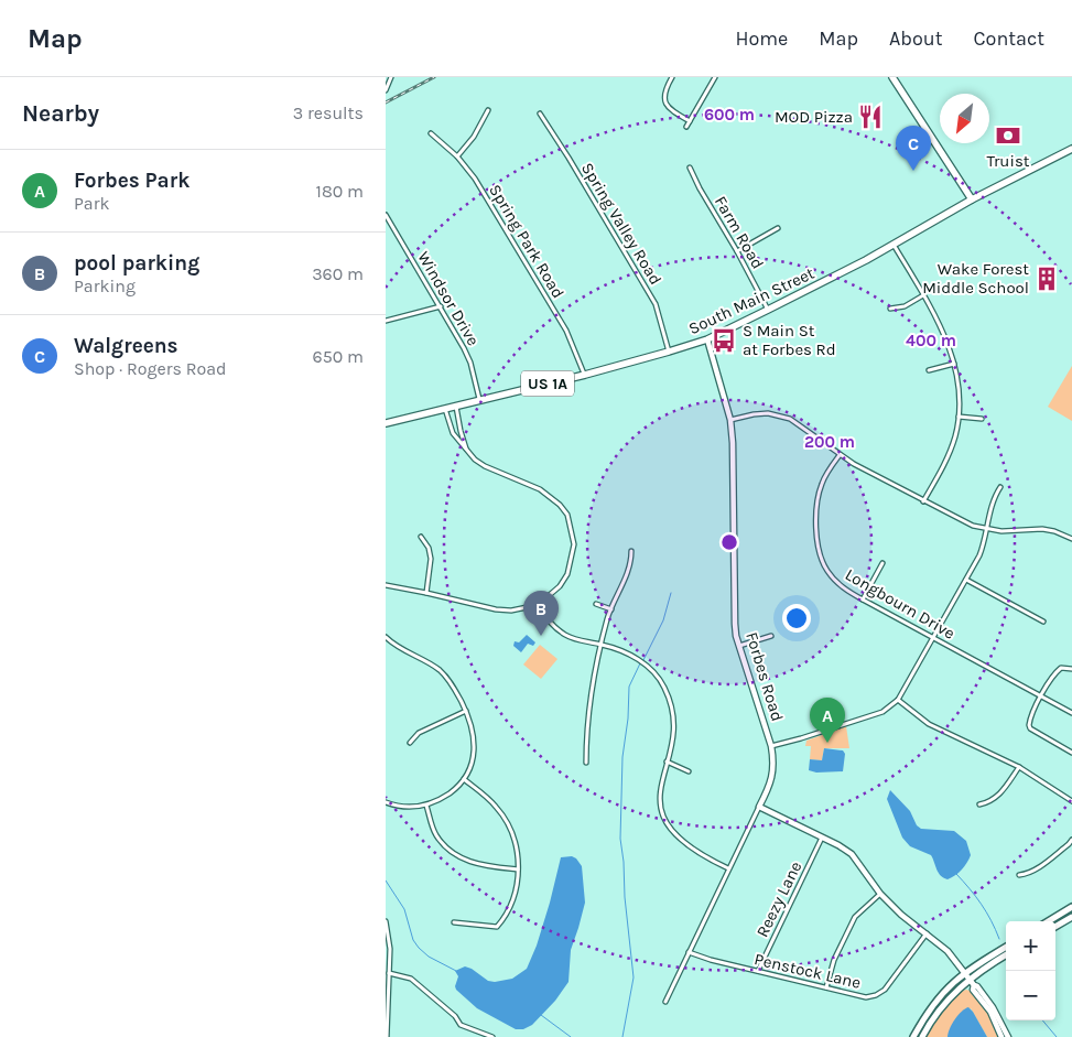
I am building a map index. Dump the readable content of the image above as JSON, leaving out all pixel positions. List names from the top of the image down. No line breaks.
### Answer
{"streets":{"main road":["South Main Street","US 1A"],"street":["Spring Valley Road","Farm Road","Spring Park Road","Windsor Drive","Longbourn Drive","Forbes Road","Reezy Lane","Penstock Lane"]},"crossings":[["Spring Valley Road","South Main Street"],["Farm Road","South Main Street"],["Spring Park Road","South Main Street"],["Windsor Drive","South Main Street"],["South Main Street","Forbes Road"],["Forbes Road","Penstock Lane"],["Reezy Lane","Penstock Lane"]],"places":{"restaurant":["MOD Pizza"],"bank":["Truist"],"building":["Wake Forest Middle School"],"bus stop":["S Main St at Forbes Rd"]},"north":"bottom left","page":{"header":"Map","nav":["Home","Map","About","Contact"],"heading":["Nearby","3 results"],"pins":["C","B","A"],"list":[{"mark":"A","name":"Forbes Park","note":"Park","value":"180 m"},{"mark":"B","name":"pool parking","note":"Parking","value":"360 m"},{"mark":"C","name":"Walgreens","note":"Shop · Rogers Road","value":"650 m"}],"map_buttons":["+","−"]},"rings":["600 m","400 m","200 m"]}
